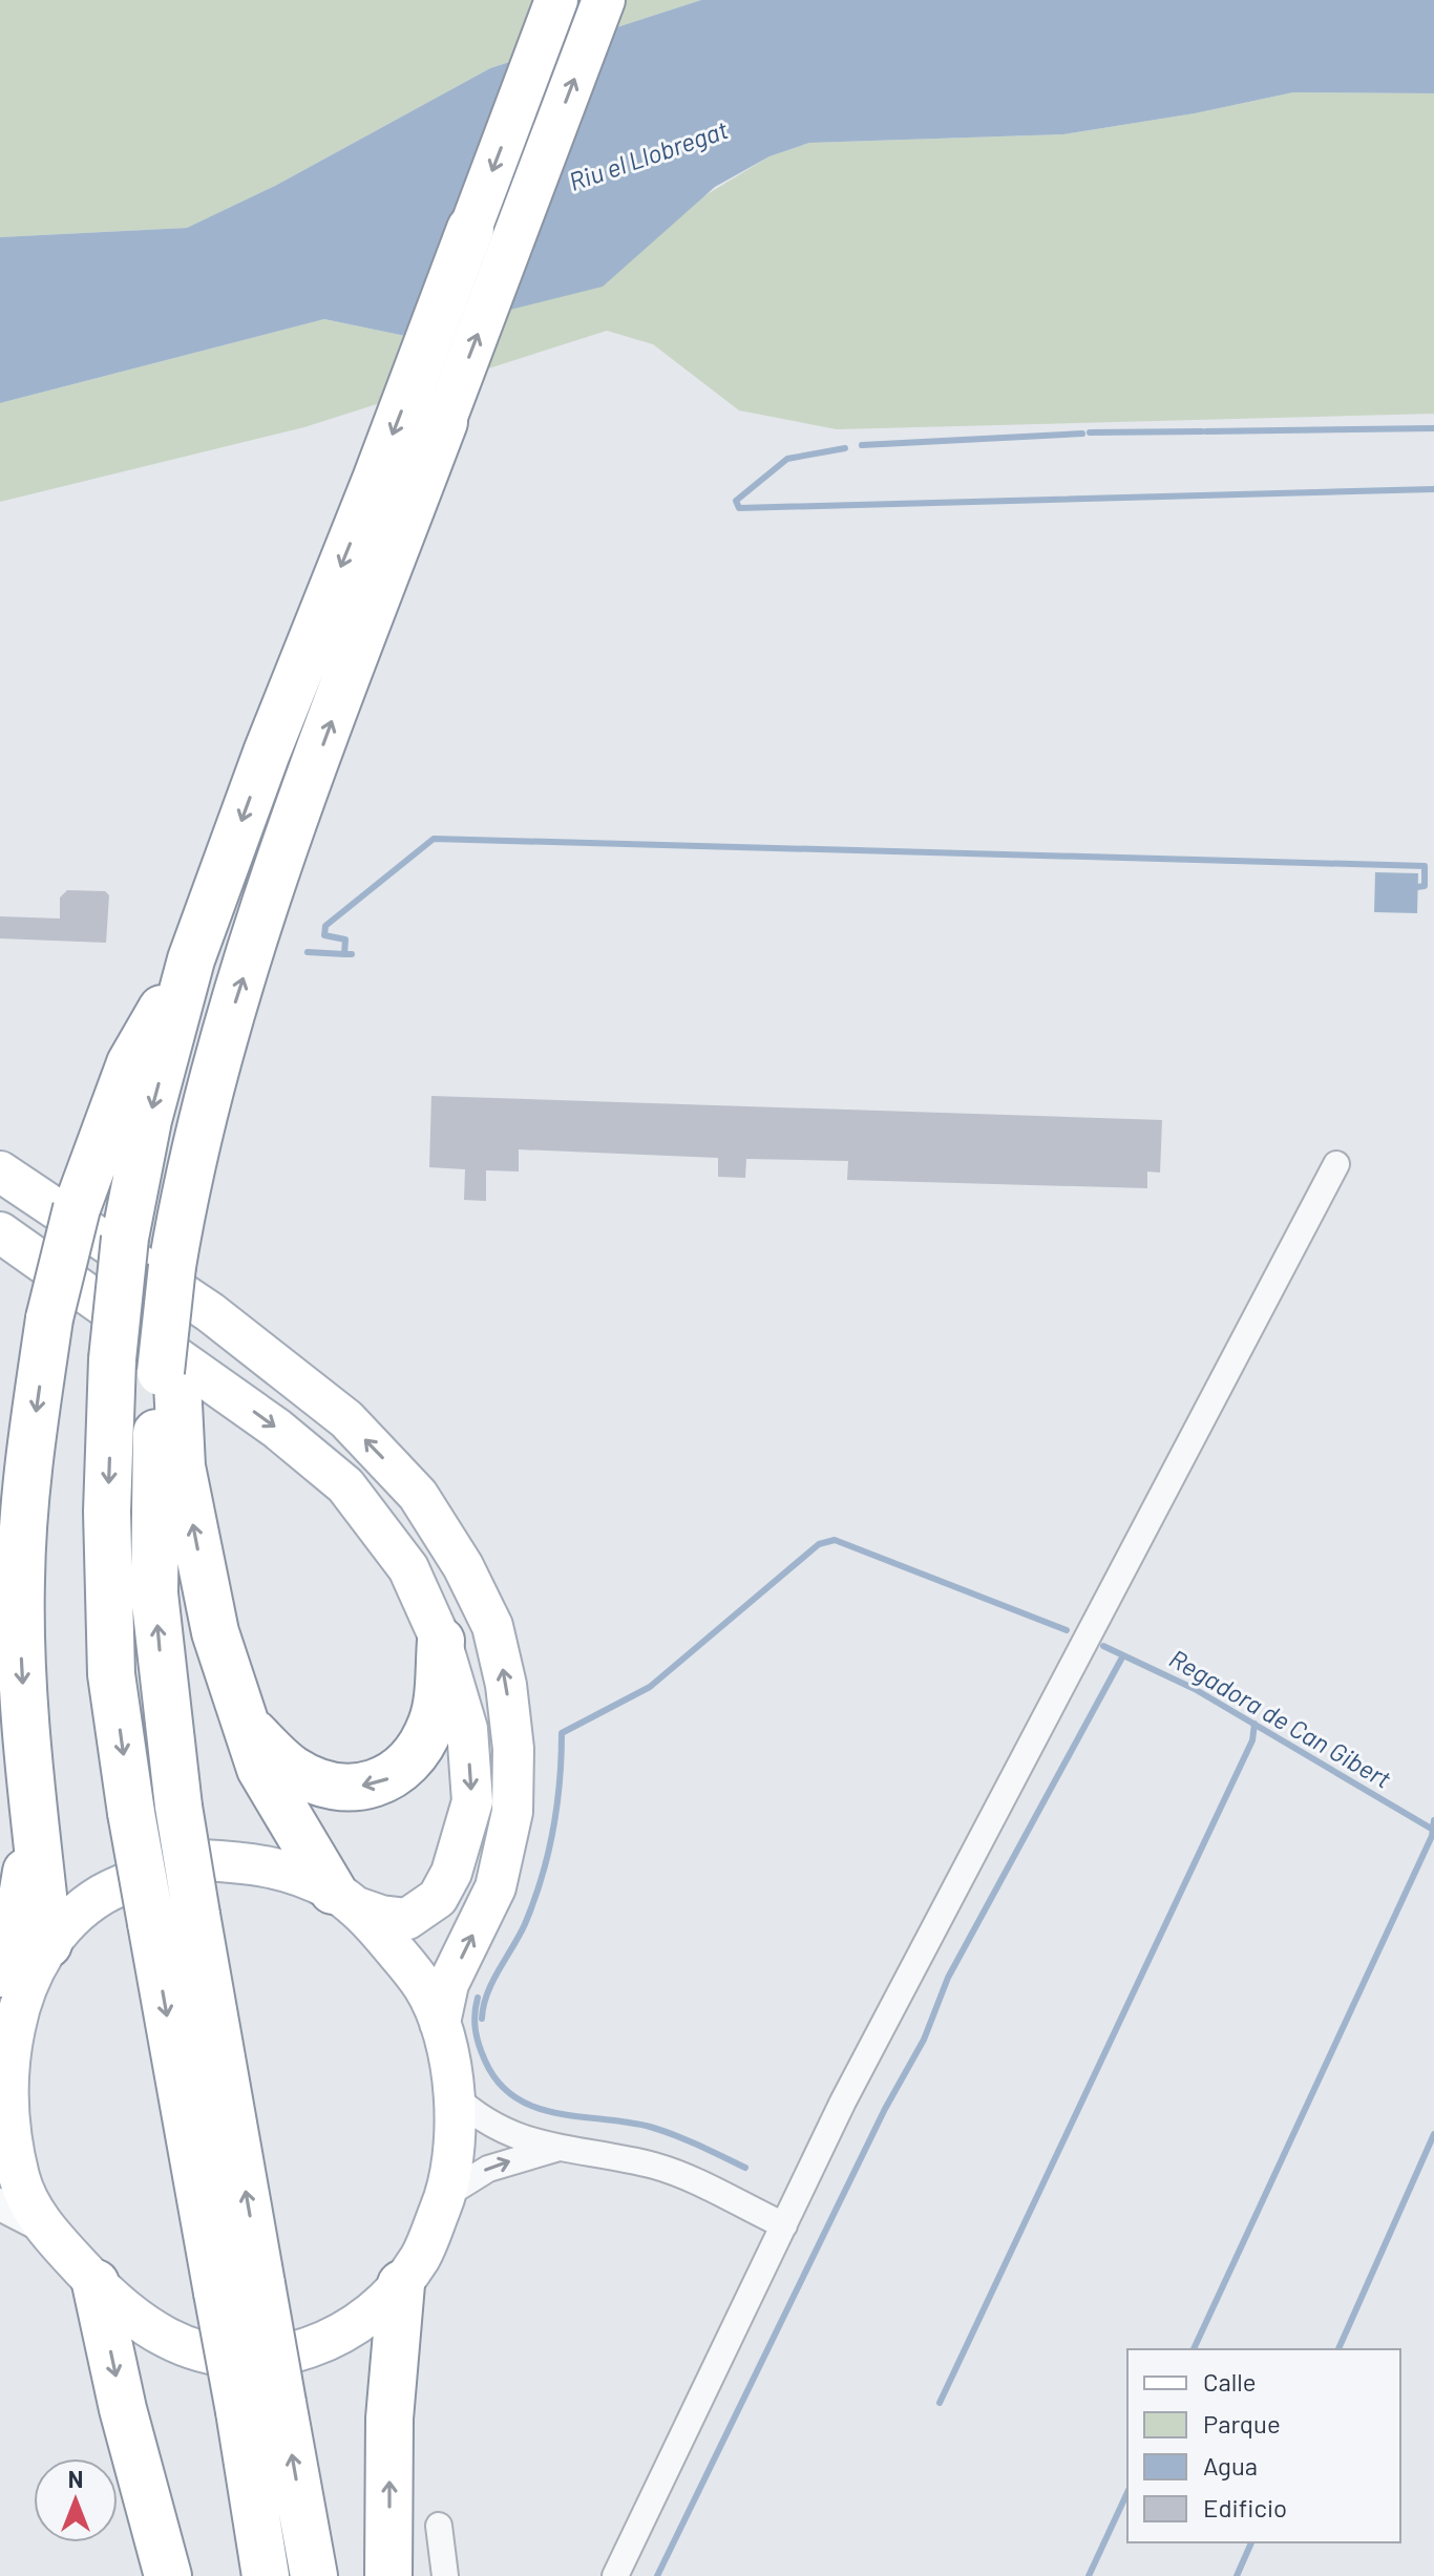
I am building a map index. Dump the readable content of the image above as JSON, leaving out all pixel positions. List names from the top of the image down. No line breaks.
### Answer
{"water":["Riu el Llobregat","Regadora de Can Gibert"],"legend":["Calle","Parque","Agua","Edificio"],"north":"top"}
